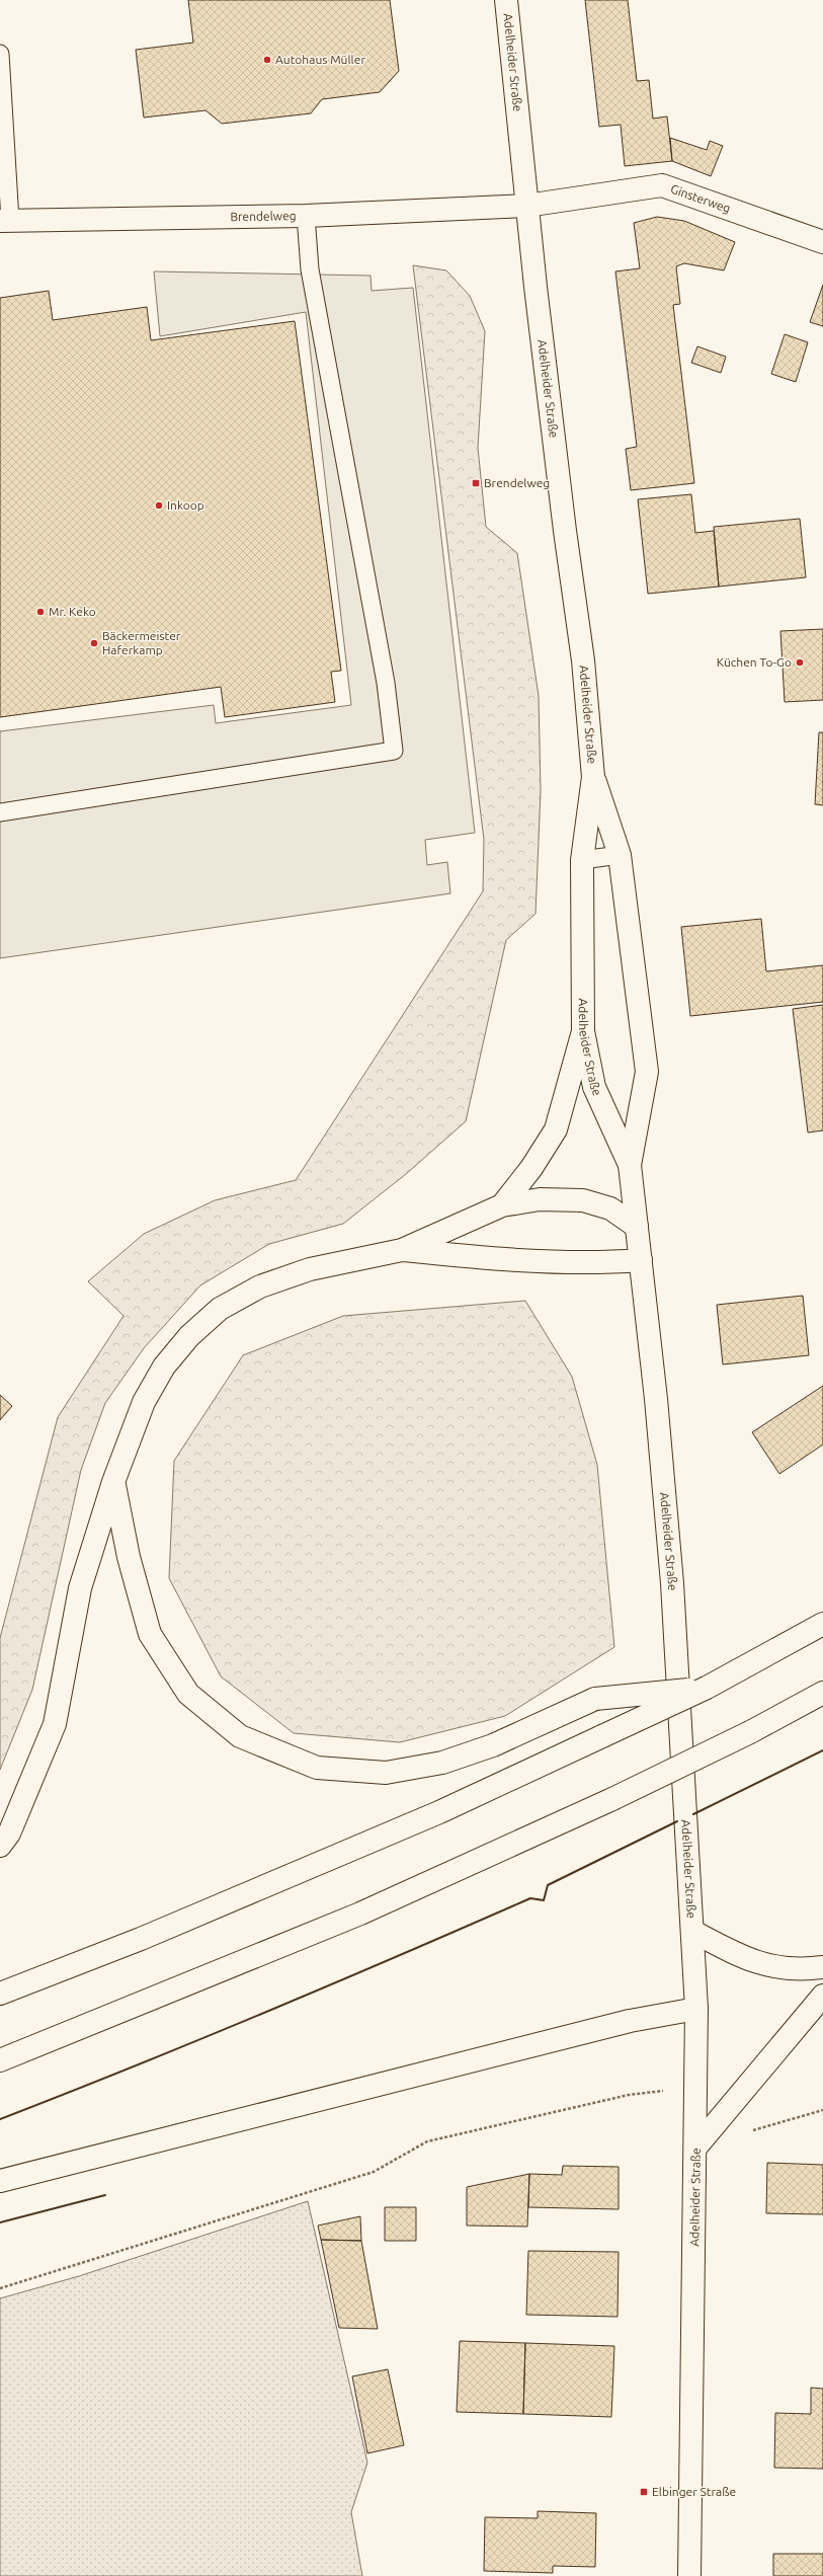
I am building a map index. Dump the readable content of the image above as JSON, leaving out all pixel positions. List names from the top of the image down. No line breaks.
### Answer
{"streets":{"main road":["Adelheider Straße","Ginsterweg","Brendelweg"]},"crossings":[["Adelheider Straße","Ginsterweg"],["Adelheider Straße","Brendelweg"],["Ginsterweg","Brendelweg"]],"places":{"other":["Autohaus Müller","Inkoop","Mr. Keko","Bäckermeister Haferkamp","Küchen To-Go"],"transit":["Brendelweg","Elbinger Straße"]}}
